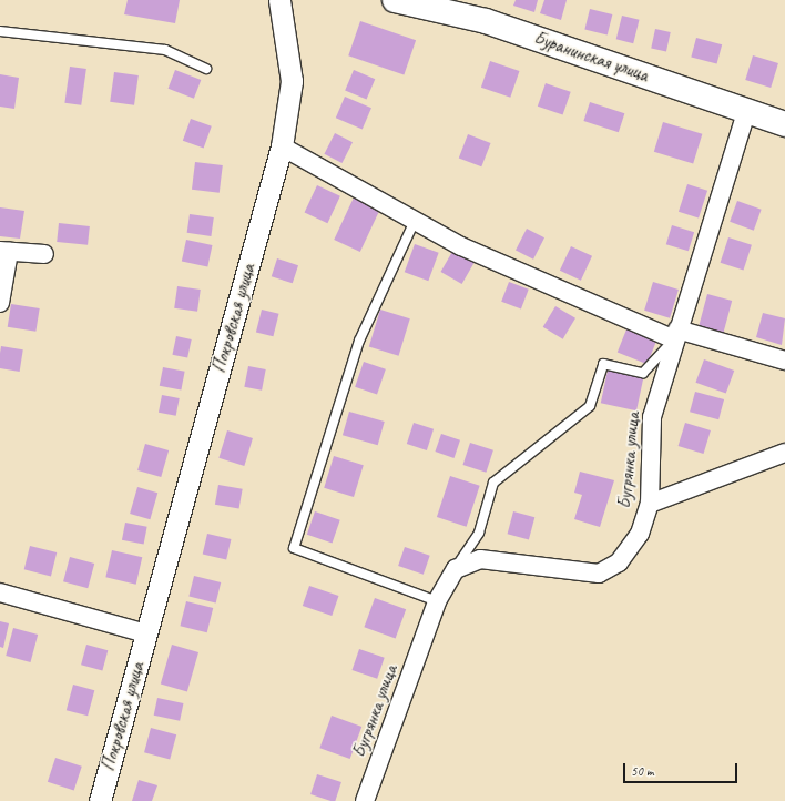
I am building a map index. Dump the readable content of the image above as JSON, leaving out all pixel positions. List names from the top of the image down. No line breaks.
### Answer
{"streets":{"main road":["Буранинская улица"],"street":["Покровская улица","Бугрянка улица"]},"crossings":[["Буранинская улица","Бугрянка улица"]],"scale_bar":"50 m"}
